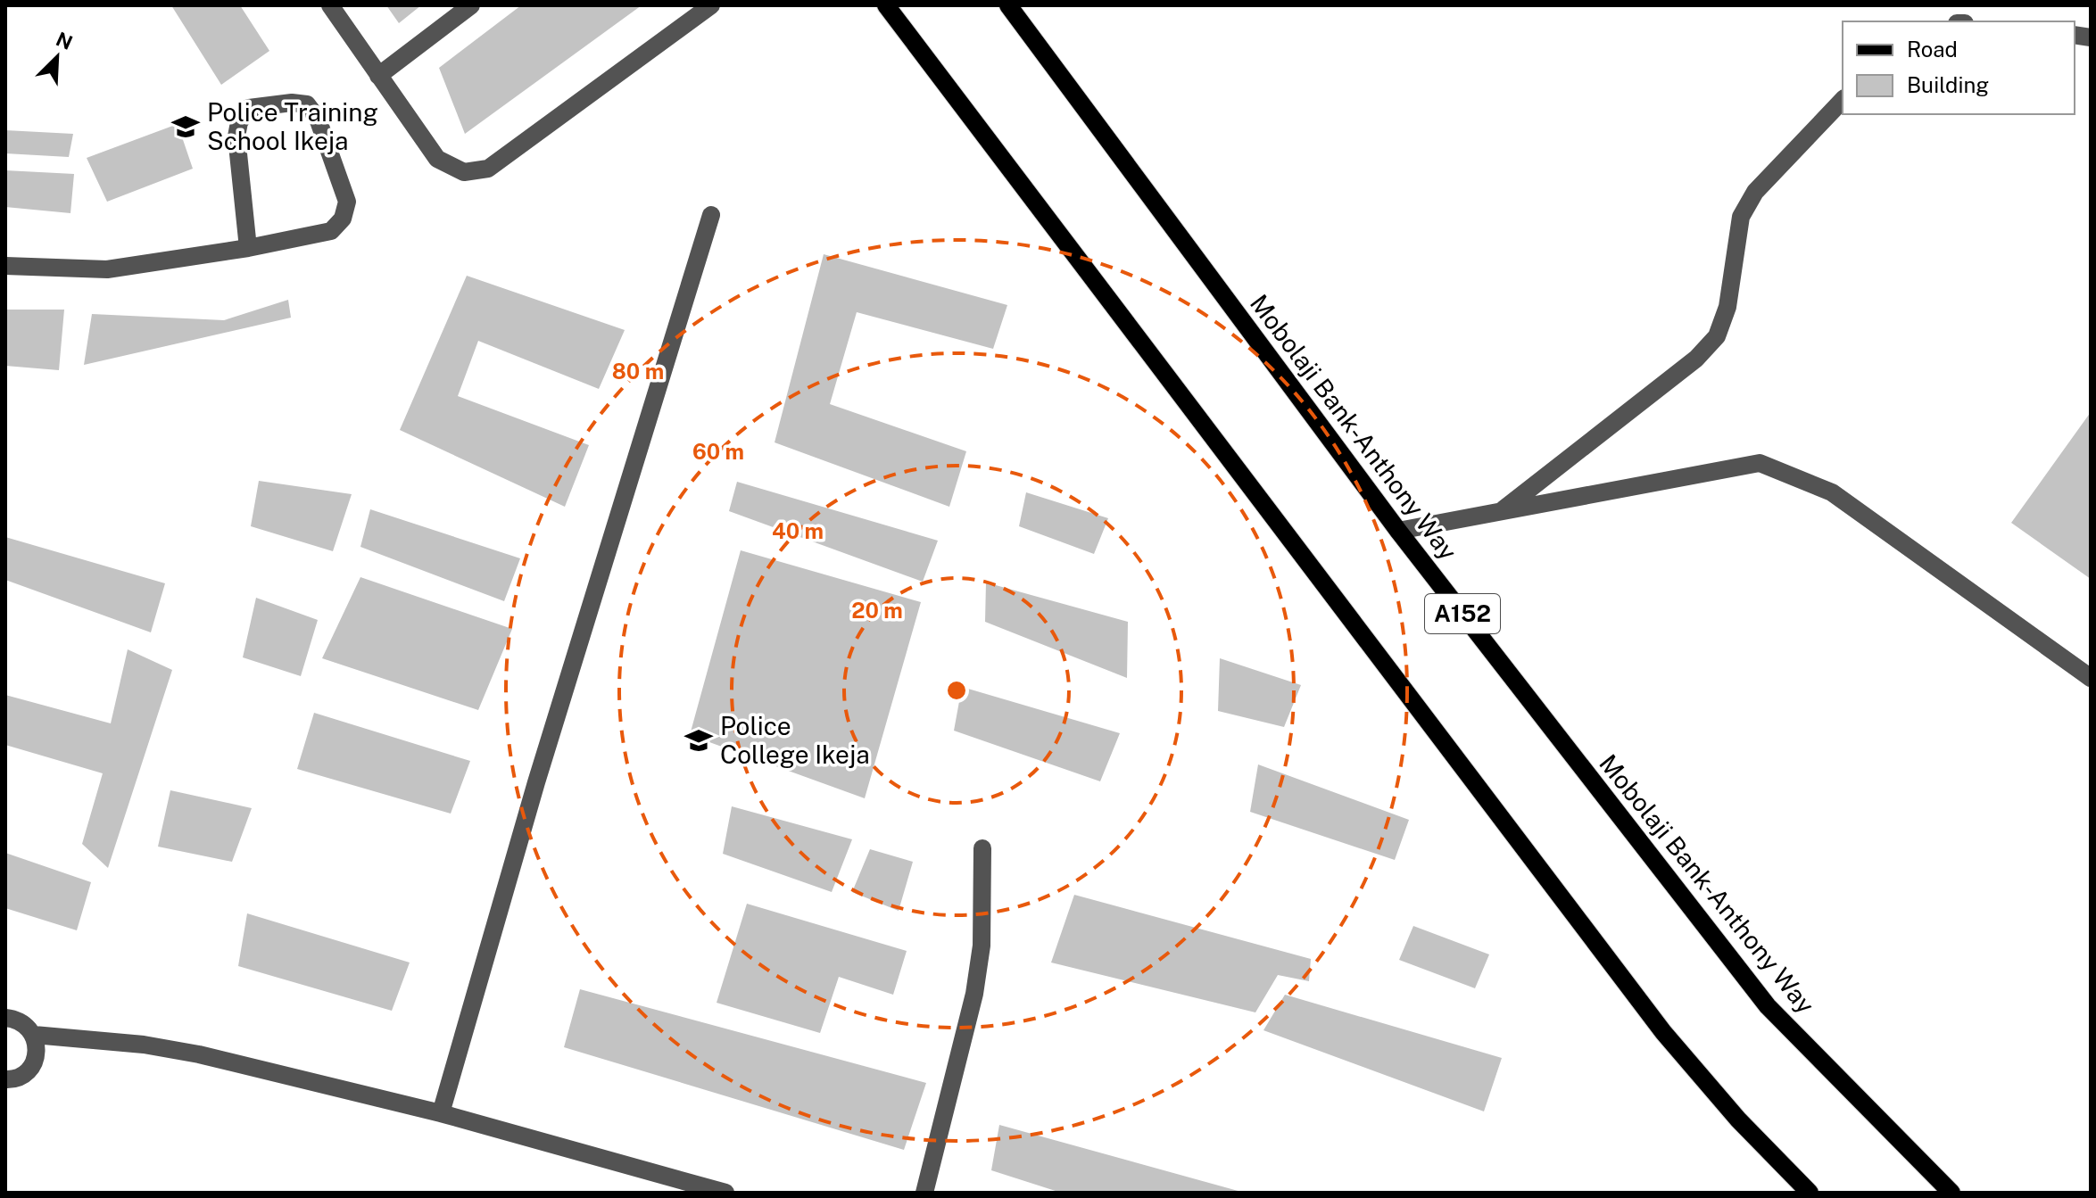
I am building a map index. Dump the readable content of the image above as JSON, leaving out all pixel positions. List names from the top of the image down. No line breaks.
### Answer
{"streets":{"main road":["Mobolaji Bank-Anthony Way","A152"]},"places":{"school or university":["Police Training School Ikeja","Police College Ikeja"]},"legend":["Road","Building"],"north":"top right","rings":["80 m","60 m","40 m","20 m"]}
